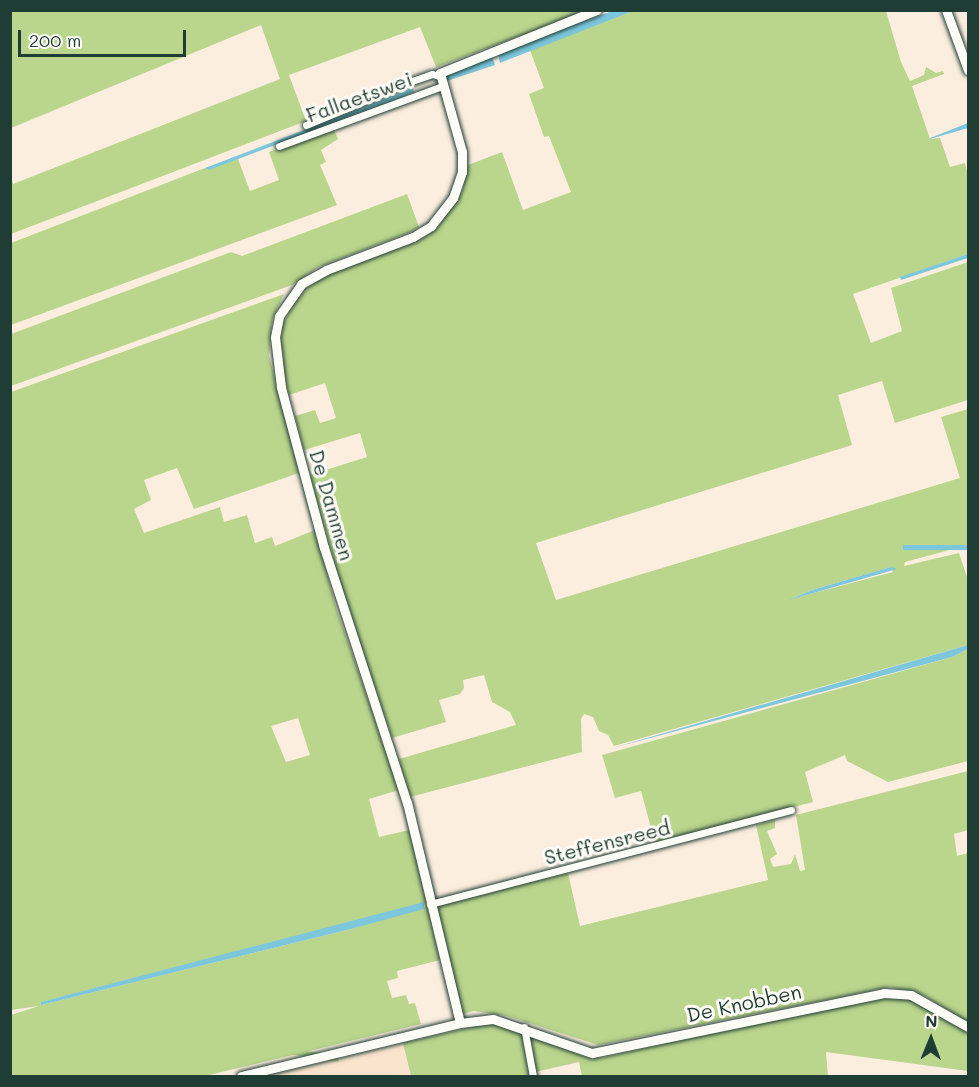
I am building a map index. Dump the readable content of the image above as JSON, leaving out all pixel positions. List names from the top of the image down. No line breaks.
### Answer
{"streets":{"street":["Fallaetswei","De Dammen","Steffensreed","De Knobben"]},"crossings":[["Fallaetswei","De Dammen"],["De Dammen","Steffensreed"],["De Dammen","De Knobben"]],"scale_bar":"200 m","north":"top"}
